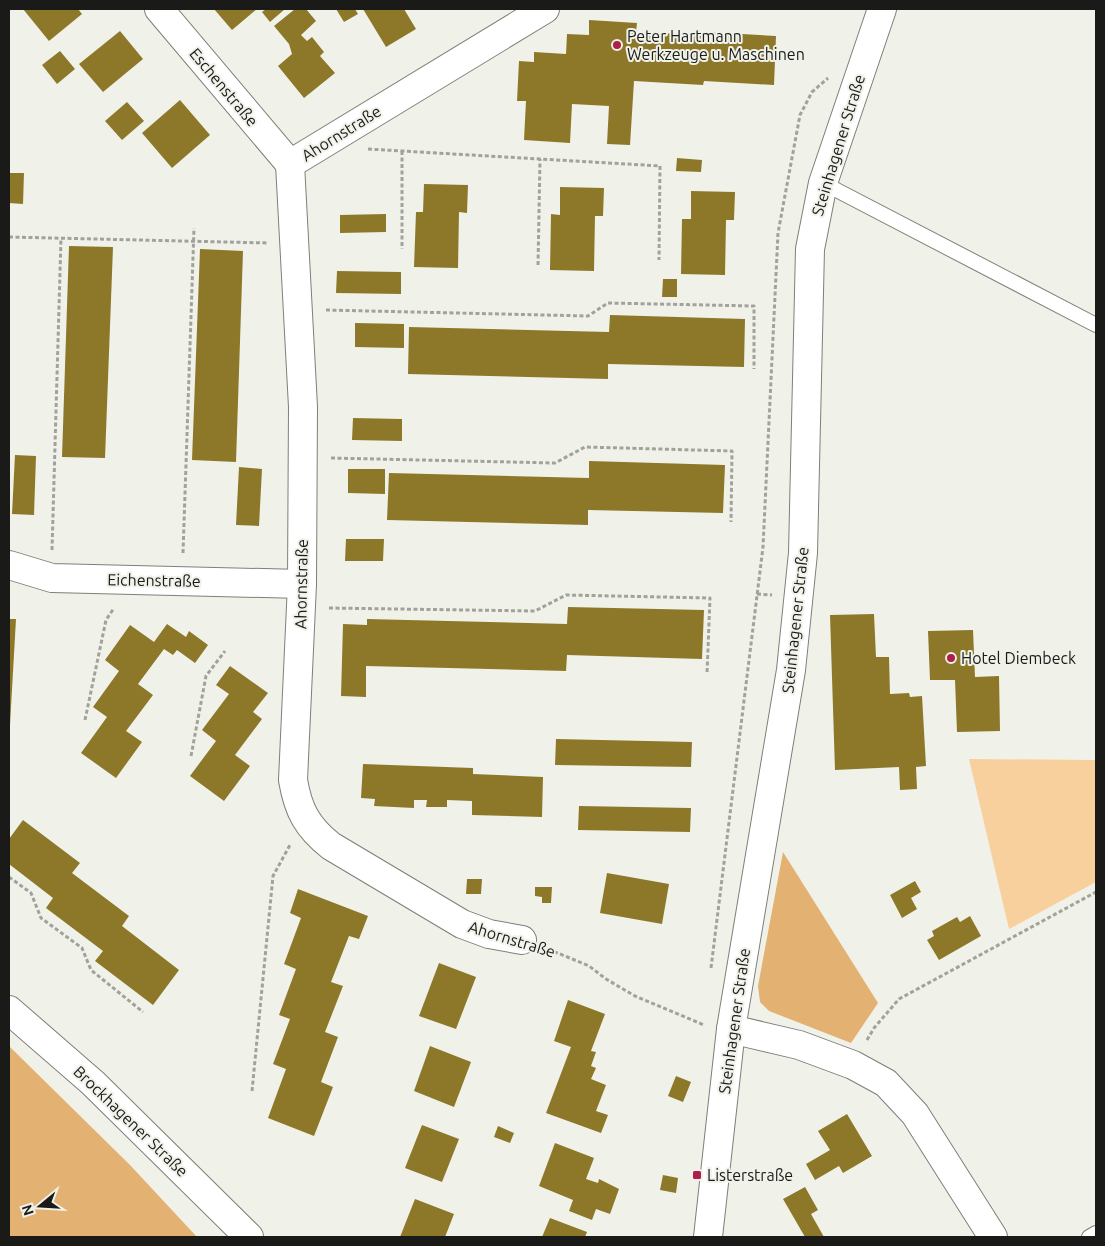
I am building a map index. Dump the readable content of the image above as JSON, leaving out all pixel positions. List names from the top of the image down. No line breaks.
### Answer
{"streets":{"street":["Eschenstraße","Ahornstraße","Steinhagener Straße","Eichenstraße","Brockhagener Straße"]},"crossings":[["Eschenstraße","Ahornstraße"],["Ahornstraße","Steinhagener Straße"],["Ahornstraße","Eichenstraße"]],"places":{"other":["Peter Hartmann Werkzeuge u. Maschinen","Hotel Diembeck"],"transit":["Listerstraße"]},"north":"left"}
